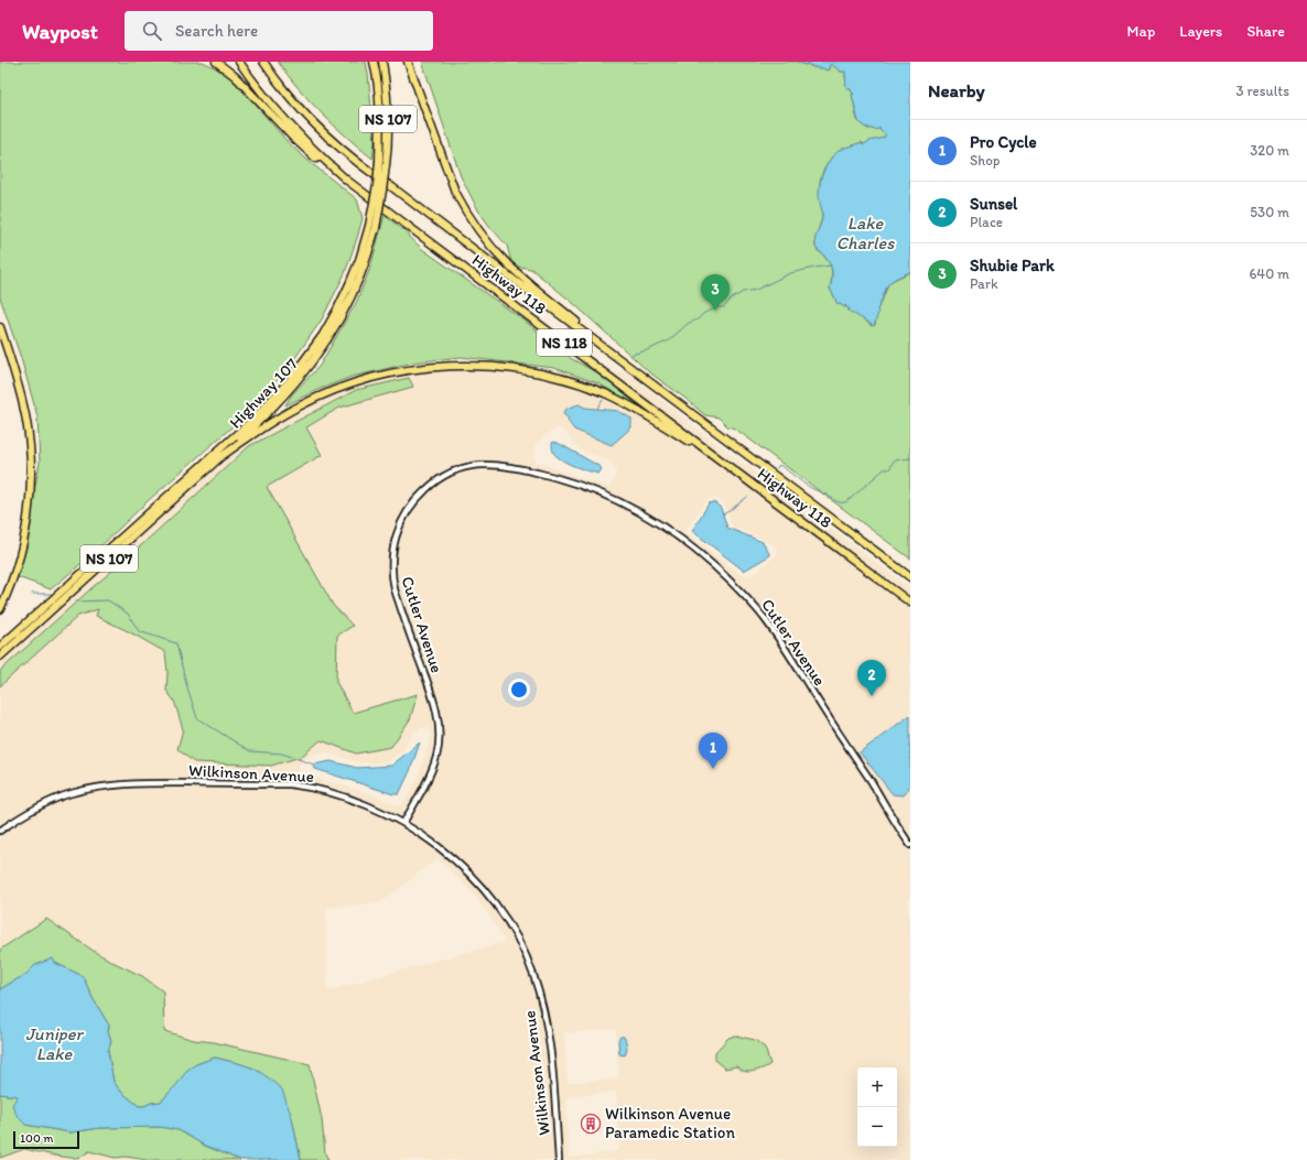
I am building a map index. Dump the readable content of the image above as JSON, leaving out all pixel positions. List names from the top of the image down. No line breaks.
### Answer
{"streets":{"highway":["NS 107","Highway 118","NS 118","Highway 107"],"street":["Cutler Avenue","Wilkinson Avenue"]},"crossings":[["Cutler Avenue","Wilkinson Avenue"]],"water":["Lake Charles","Juniper Lake"],"places":{"building":["Wilkinson Avenue Paramedic Station"]},"scale_bar":"100 m","page":{"header":"Waypost","search":"Search here","nav":["Map","Layers","Share"],"heading":["Nearby","3 results"],"list":[{"mark":"1","name":"Pro Cycle","note":"Shop","value":"320 m"},{"mark":"2","name":"Sunsel","note":"Place","value":"530 m"},{"mark":"3","name":"Shubie Park","note":"Park","value":"640 m"}],"pins":["3","2","1"],"map_buttons":["+","−"],"scale":"100 m"}}
